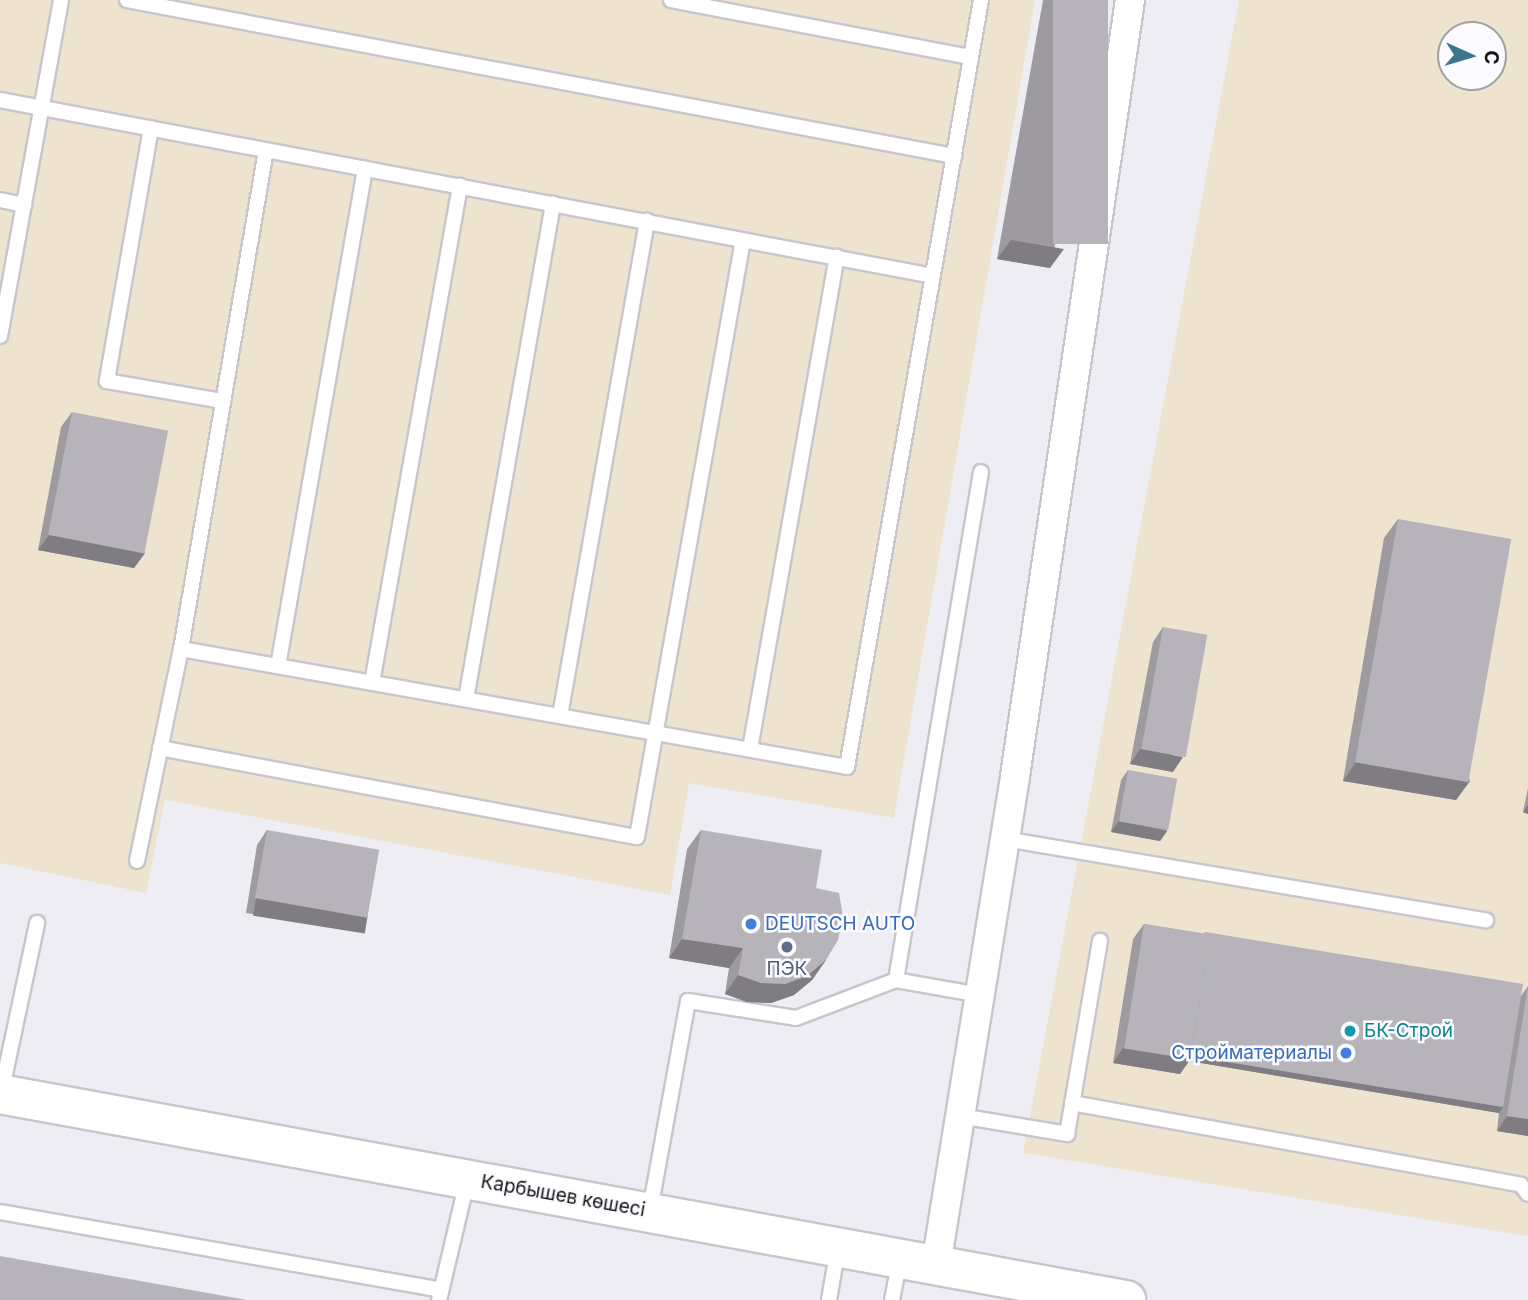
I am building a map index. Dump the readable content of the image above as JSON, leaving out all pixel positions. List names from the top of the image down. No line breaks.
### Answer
{"streets":{"main road":["Карбышев көшесі"]},"places":["DEUTSCH AUTO","ПЭК","БК-Строй","Стройматериалы"],"north":"right"}
